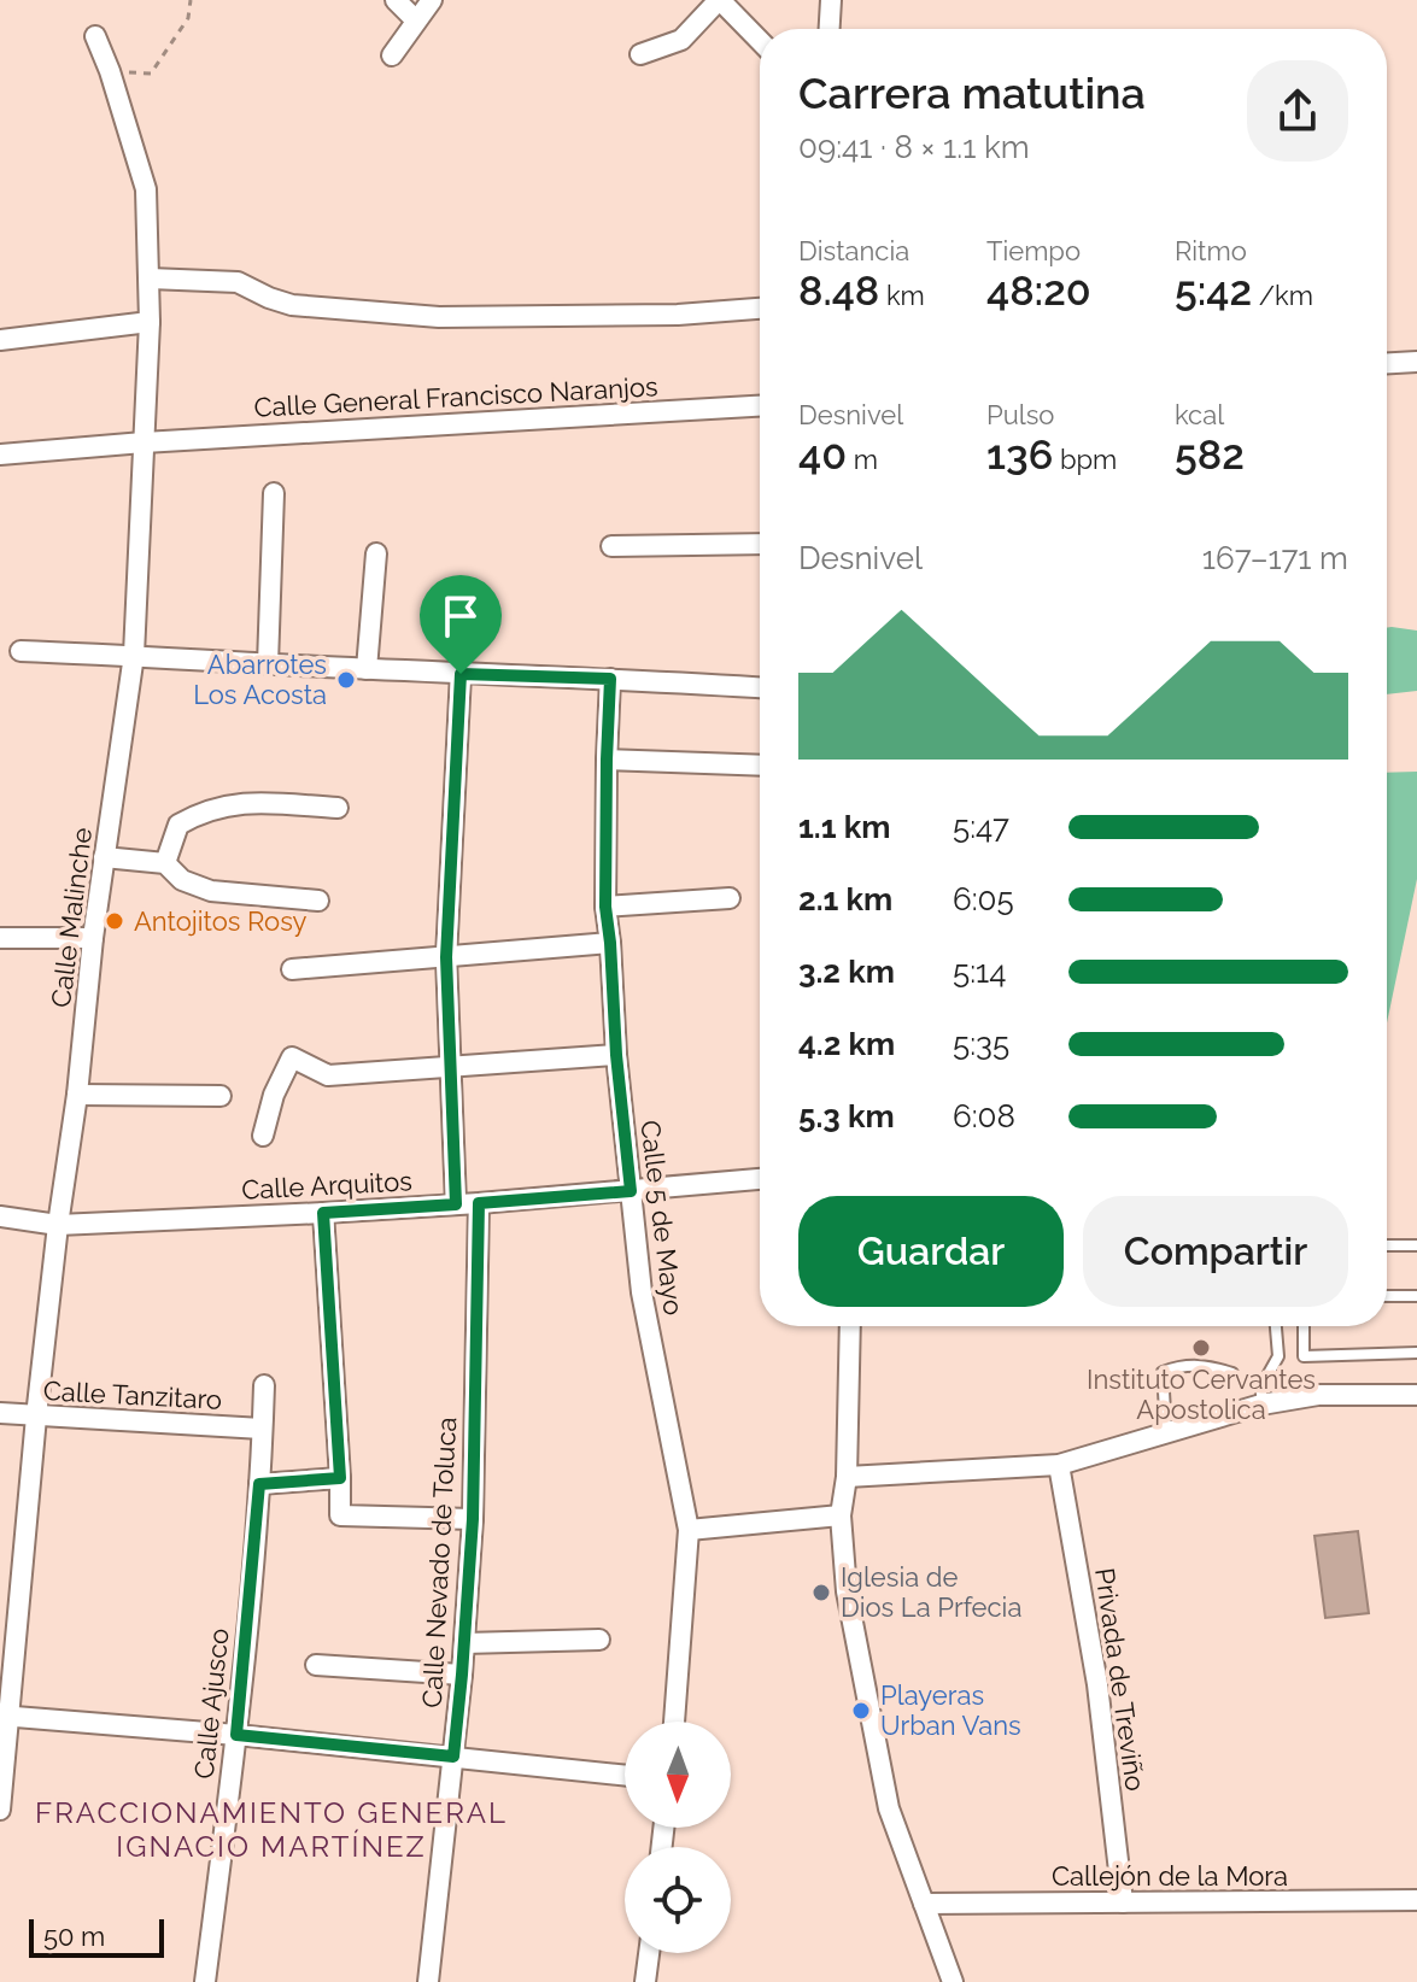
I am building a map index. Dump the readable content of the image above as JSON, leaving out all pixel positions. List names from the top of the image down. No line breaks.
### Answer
{"streets":{"street":["Calle General Francisco Naranjos","Calle Malinche","Calle Arquitos","Calle 5 de Mayo","Calle Tanzitaro","Calle Nevado de Toluca","Privada de Treviño","Calle Ajusco","Callejón de la Mora"]},"crossings":[["Calle General Francisco Naranjos","Calle Malinche"],["Calle Malinche","Calle Arquitos"],["Calle Malinche","Calle Tanzitaro"],["Calle Arquitos","Calle 5 de Mayo"],["Calle Arquitos","Calle Nevado de Toluca"],["Calle Tanzitaro","Calle Ajusco"],["Privada de Treviño","Callejón de la Mora"]],"districts":["FRACCIONAMIENTO GENERAL IGNACIO MARTÍNEZ"],"places":["Abarrotes Los Acosta","Antojitos Rosy","Instituto Cervantes Apostolica","Iglesia de Dios La Prfecia","Playeras Urban Vans"],"scale_bar":"50 m","north":"bottom","page":{"heading":["Carrera matutina","09:41 · 8 × 1.1 km"],"stats":[["Distancia","8.48 km"],["Tiempo","48:20"],["Ritmo","5:42 /km"],["Desnivel","40 m"],["Pulso","136 bpm"],["kcal","582"]],"chart":["Desnivel","167–171 m"],"list":[{"name":"1.1 km","note":"5:47"},{"name":"2.1 km","note":"6:05"},{"name":"3.2 km","note":"5:14"},{"name":"4.2 km","note":"5:35"},{"name":"5.3 km","note":"6:08"}],"buttons":["Guardar","Compartir"],"scale":"50 m"}}
